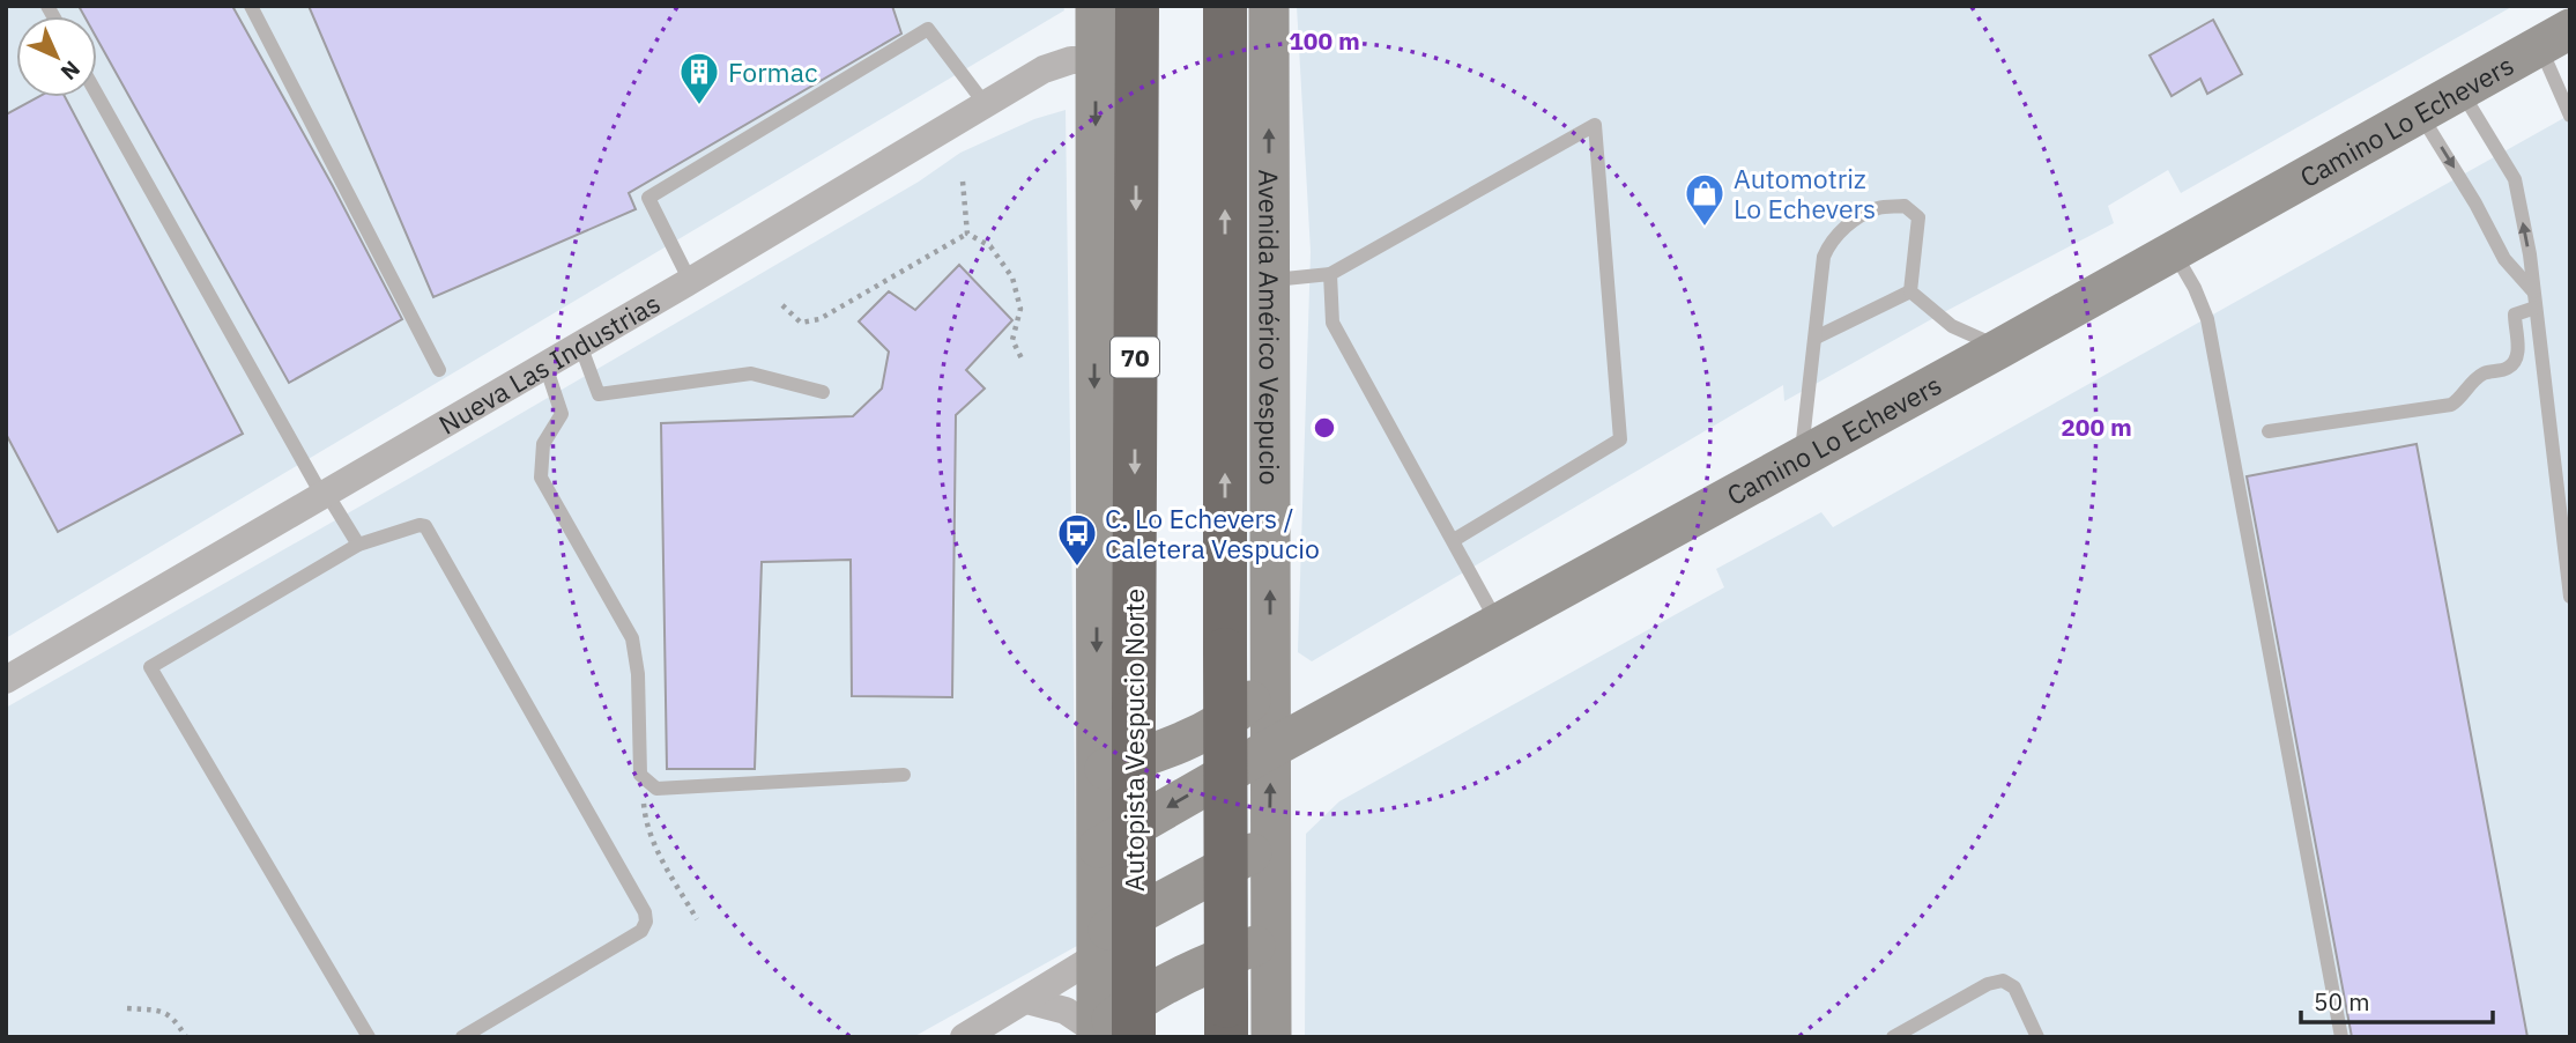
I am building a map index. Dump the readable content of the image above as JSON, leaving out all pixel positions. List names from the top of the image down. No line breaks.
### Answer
{"streets":{"highway":["70","Autopista Vespucio Norte"],"main road":["Camino Lo Echevers","Avenida Américo Vespucio"],"street":["Nueva Las Industrias"]},"crossings":[["Camino Lo Echevers","Avenida Américo Vespucio"]],"places":{"building":["Formac"],"shop":["Automotriz Lo Echevers"],"bus stop":["C. Lo Echevers / Caletera Vespucio"]},"scale_bar":"50 m","north":"bottom right","rings":["100 m","200 m"]}
